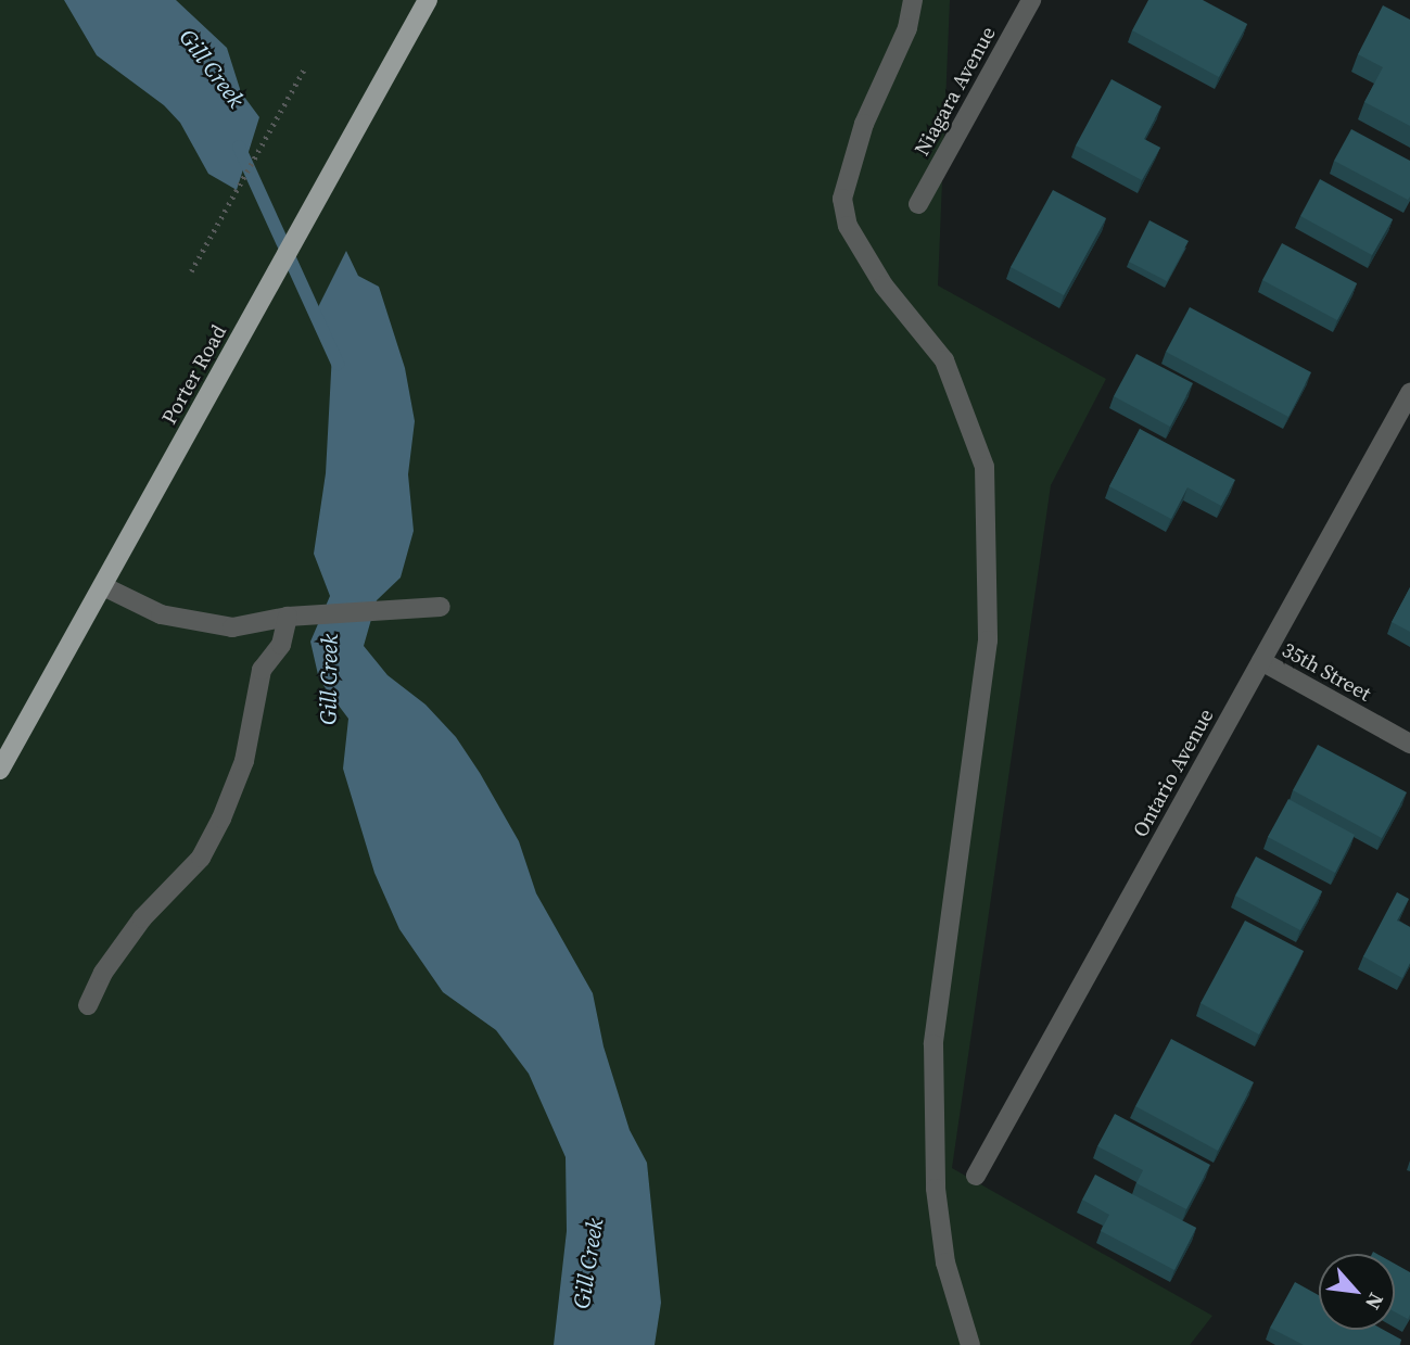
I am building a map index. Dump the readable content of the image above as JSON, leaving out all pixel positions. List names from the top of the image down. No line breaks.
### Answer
{"streets":{"main road":["Porter Road"],"street":["Niagara Avenue","35th Street","Ontario Avenue"]},"crossings":[["35th Street","Ontario Avenue"]],"water":["Gill Creek"],"north":"bottom right"}
